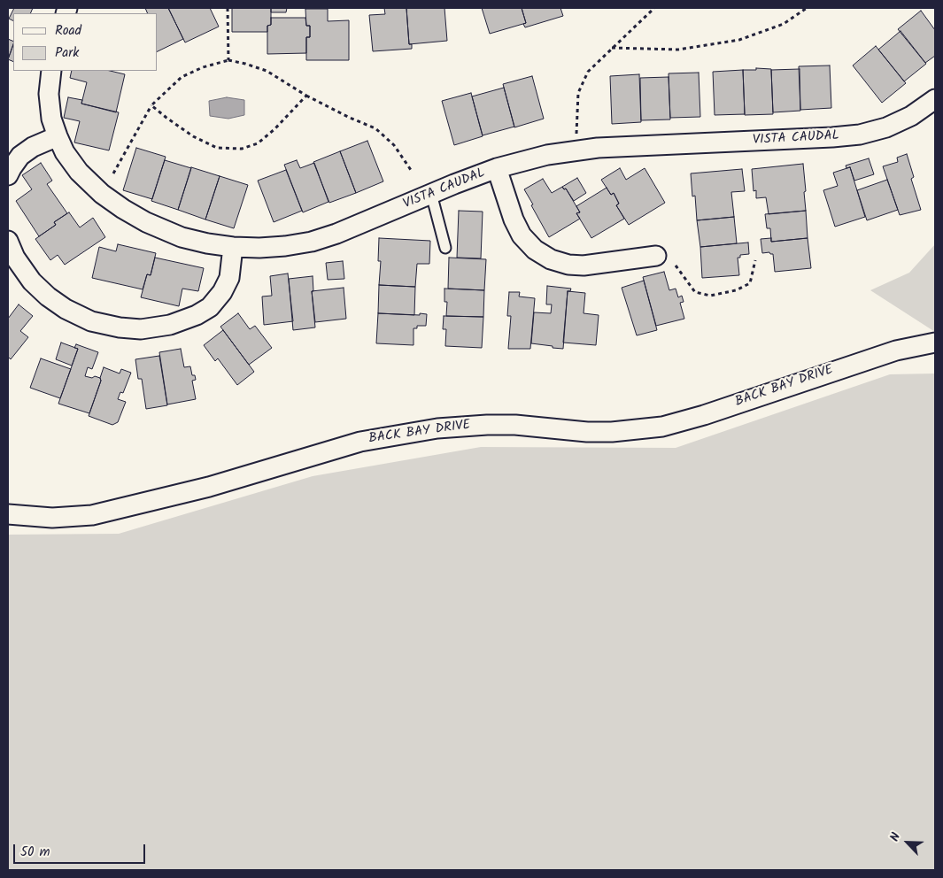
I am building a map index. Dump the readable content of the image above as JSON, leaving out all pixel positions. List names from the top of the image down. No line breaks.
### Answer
{"streets":{"street":["VISTA CAUDAL","BACK BAY DRIVE"]},"legend":["Road","Park"],"scale_bar":"50 m","north":"top left"}
